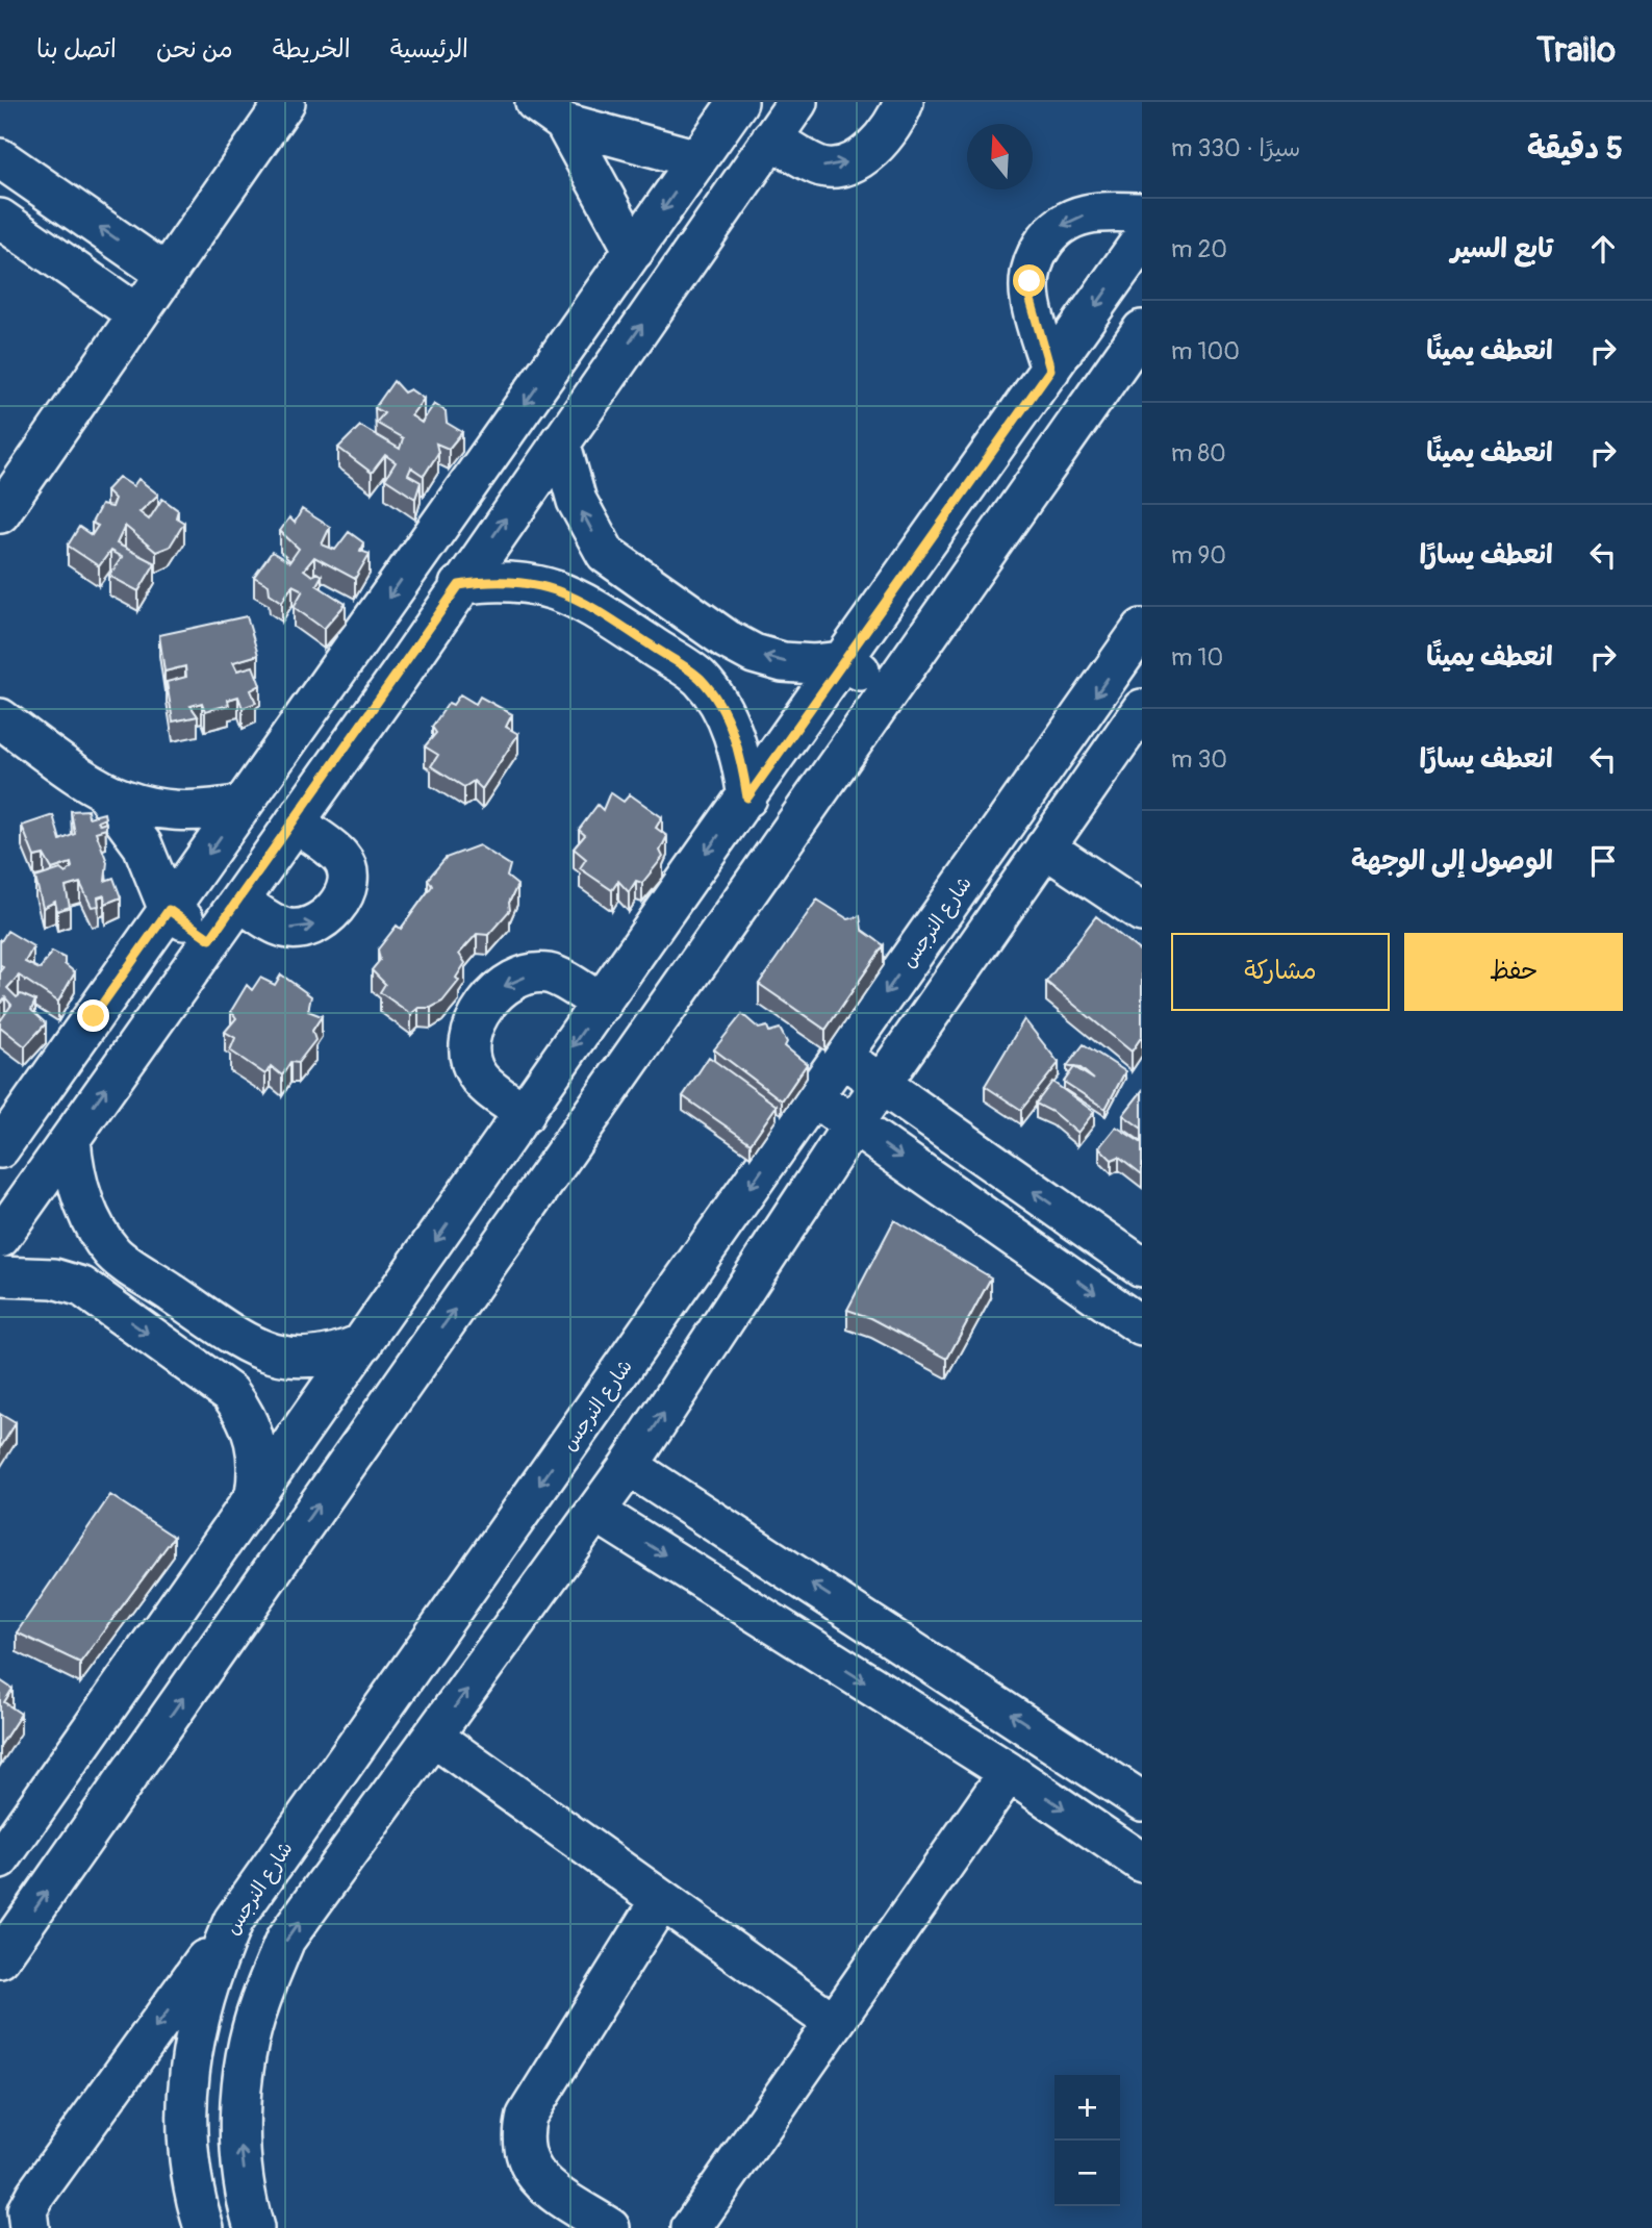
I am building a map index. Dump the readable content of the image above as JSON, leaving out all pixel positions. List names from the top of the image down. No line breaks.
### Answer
{"streets":{"street":["شارع النرجس"]},"north":"top","page":{"header":"Trailo","nav":["الرئيسية","الخريطة","من نحن","اتصل بنا"],"heading":["5 دقيقة","سيرًا · 330 m"],"list":[["تابع السير","20 m"],["انعطف يمينًا","100 m"],["انعطف يمينًا","80 m"],["انعطف يسارًا","90 m"],["انعطف يمينًا","10 m"],["انعطف يسارًا","30 m"],"الوصول إلى الوجهة"],"buttons":["حفظ","مشاركة"],"map_buttons":["+","−"]}}
